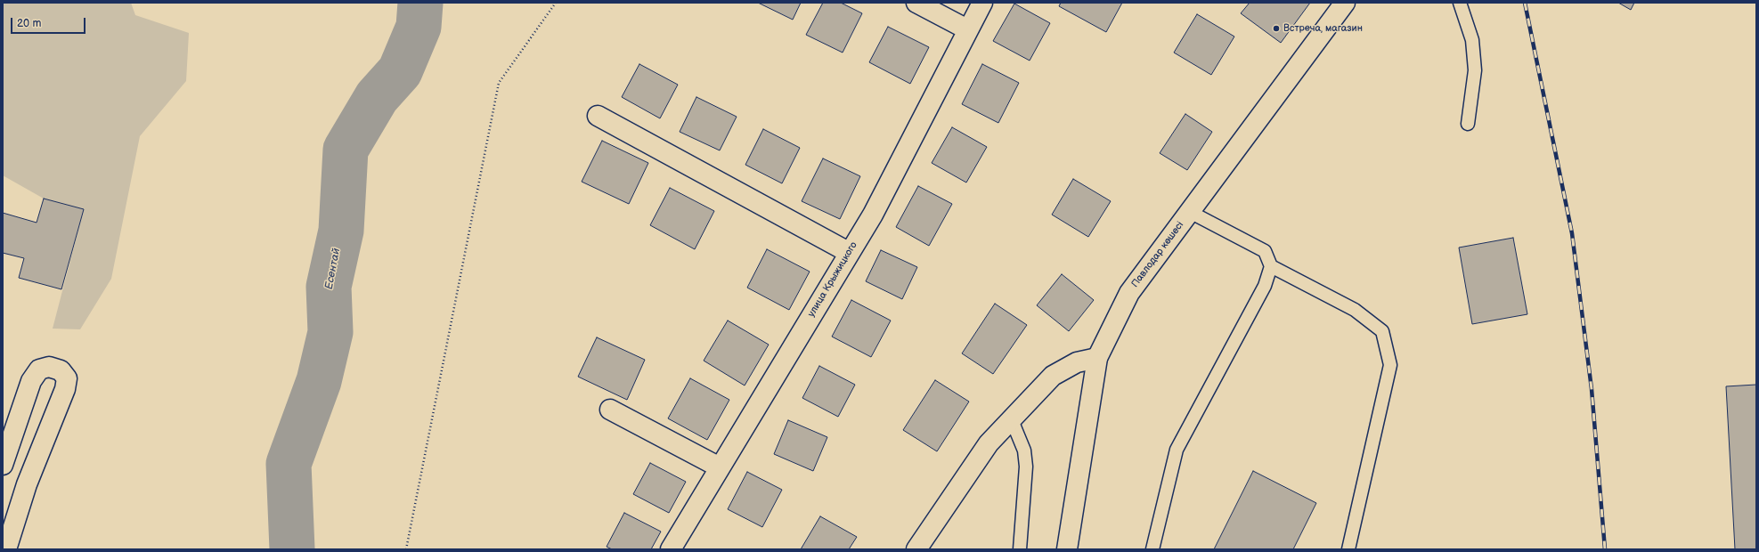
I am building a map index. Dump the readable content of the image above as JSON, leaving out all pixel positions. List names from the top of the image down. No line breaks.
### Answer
{"streets":{"street":["Павлодар көшесі","улица Крыжицкого"]},"water":["Есентай"],"places":["Встреча, магазин"],"scale_bar":"20 m"}
